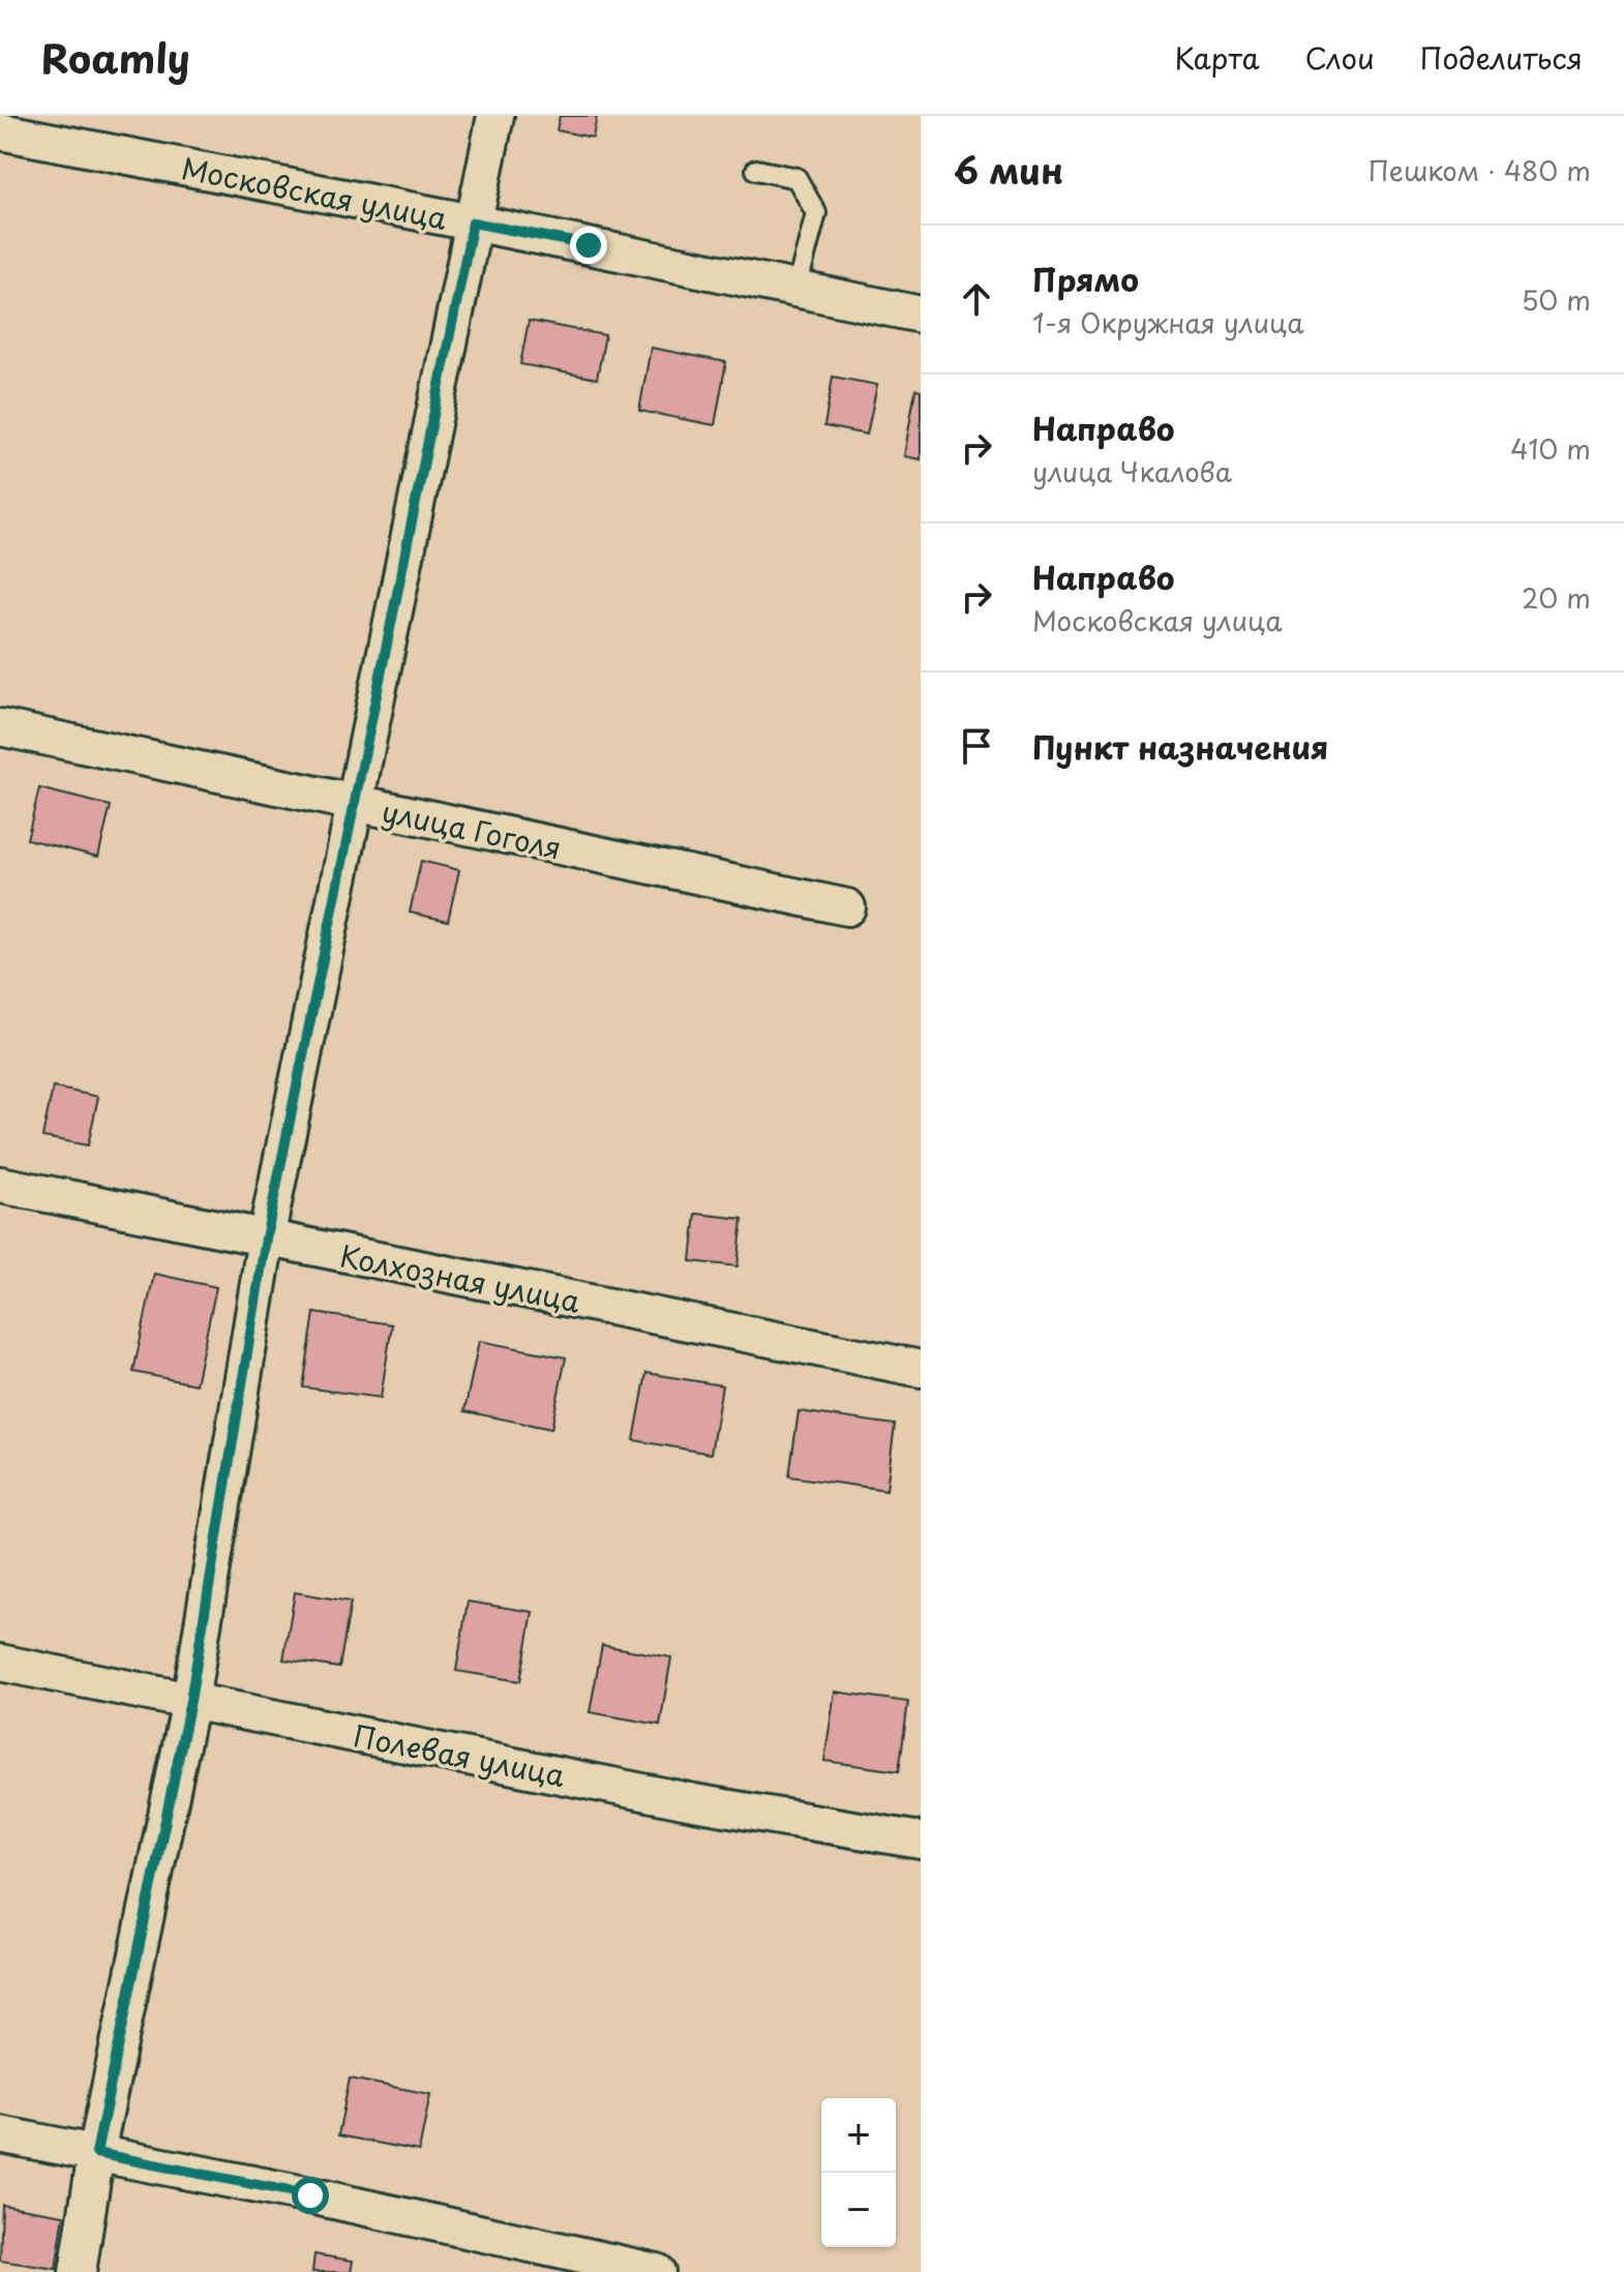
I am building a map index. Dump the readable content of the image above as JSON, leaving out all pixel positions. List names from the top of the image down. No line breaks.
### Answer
{"streets":{"street":["Московская улица","улица Гоголя","Колхозная улица","Полевая улица"]},"page":{"header":"Roamly","nav":["Карта","Слои","Поделиться"],"heading":["6 мин","Пешком · 480 m"],"list":[["Прямо","1-я Окружная улица","50 m"],["Направо","улица Чкалова","410 m"],["Направо","Московская улица","20 m"],"Пункт назначения"],"map_buttons":["+","−"]}}
